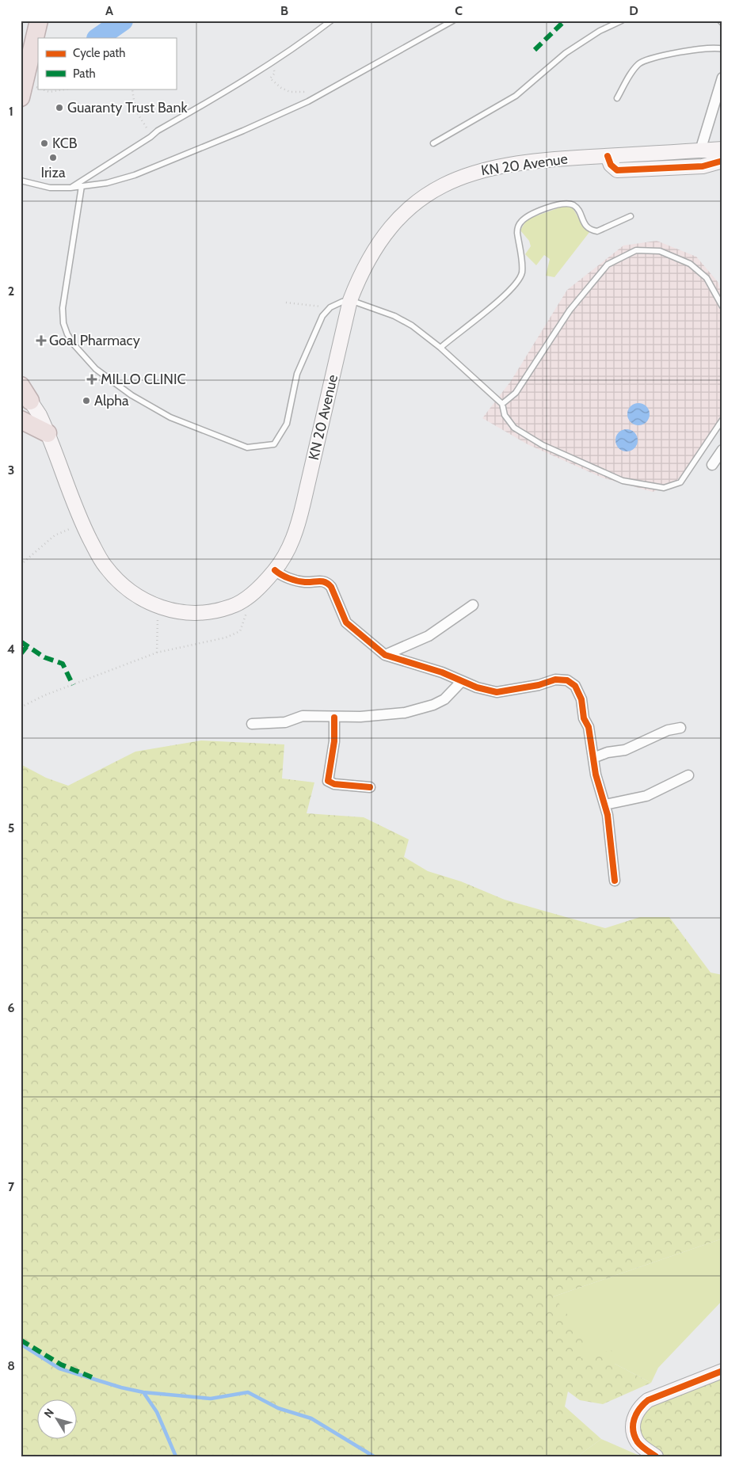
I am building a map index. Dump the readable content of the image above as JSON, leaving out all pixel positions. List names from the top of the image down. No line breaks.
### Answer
{"streets":{"main road":["KN 20 Avenue"]},"places":{"other":["Guaranty Trust Bank","KCB","Iriza","Alpha"],"health":["Goal Pharmacy","MILLO CLINIC"]},"legend":["Cycle path","Path"],"north":"top left","grid":{"columns":["A","B","C","D"],"rows":["1","2","3","4","5","6","7","8"]}}
